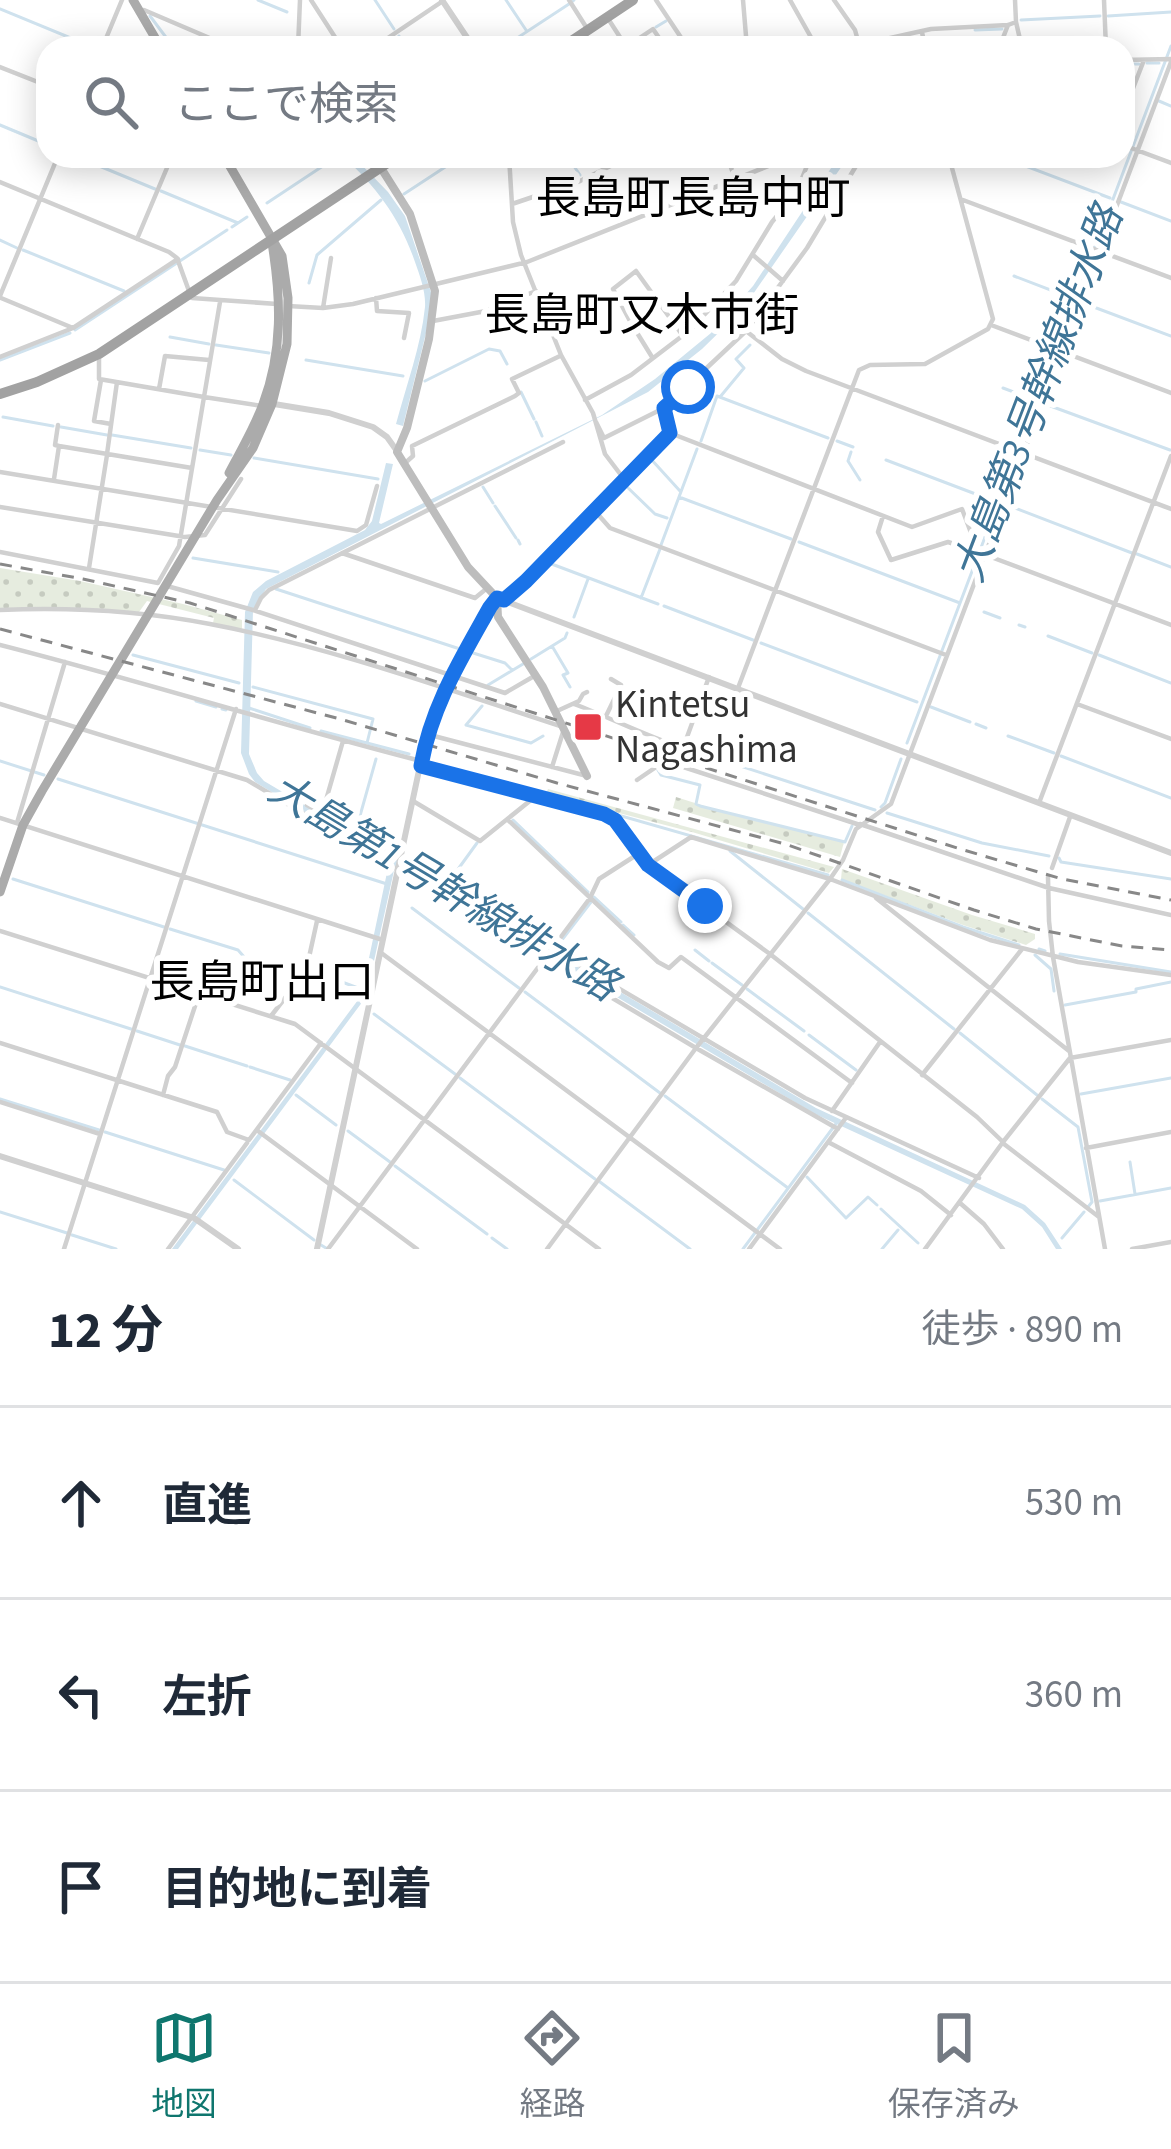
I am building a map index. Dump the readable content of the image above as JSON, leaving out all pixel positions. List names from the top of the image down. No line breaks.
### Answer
{"districts":["長島町長島中町","長島町又木市街","長島町出口"],"water":["大島第3号幹線排水路","大島第1号幹線排水路"],"places":{"transit":["Kintetsu Nagashima"]},"page":{"search":"ここで検索","heading":["12 分","徒歩 · 890 m"],"list":[["直進","530 m"],["左折","360 m"],"目的地に到着"],"nav":["地図","経路","保存済み"]}}
